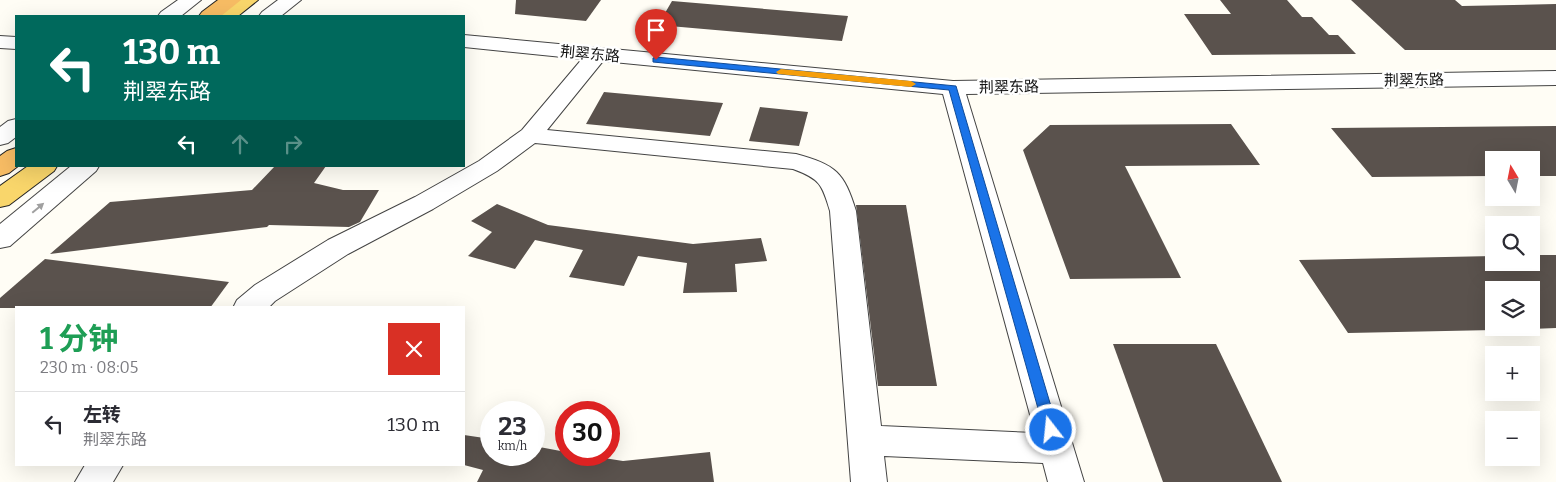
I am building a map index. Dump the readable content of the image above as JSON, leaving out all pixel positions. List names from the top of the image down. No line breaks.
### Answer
{"streets":{"street":["荆翠东路"]},"north":"top","page":{"turn":["130 m","荆翠东路"],"map_buttons":["+","−"],"heading":["1 分钟","230 m · 08:05"],"list":[{"name":"左转","note":"荆翠东路","value":"130 m"}],"speed":"23 km/h","limit":"30"}}
